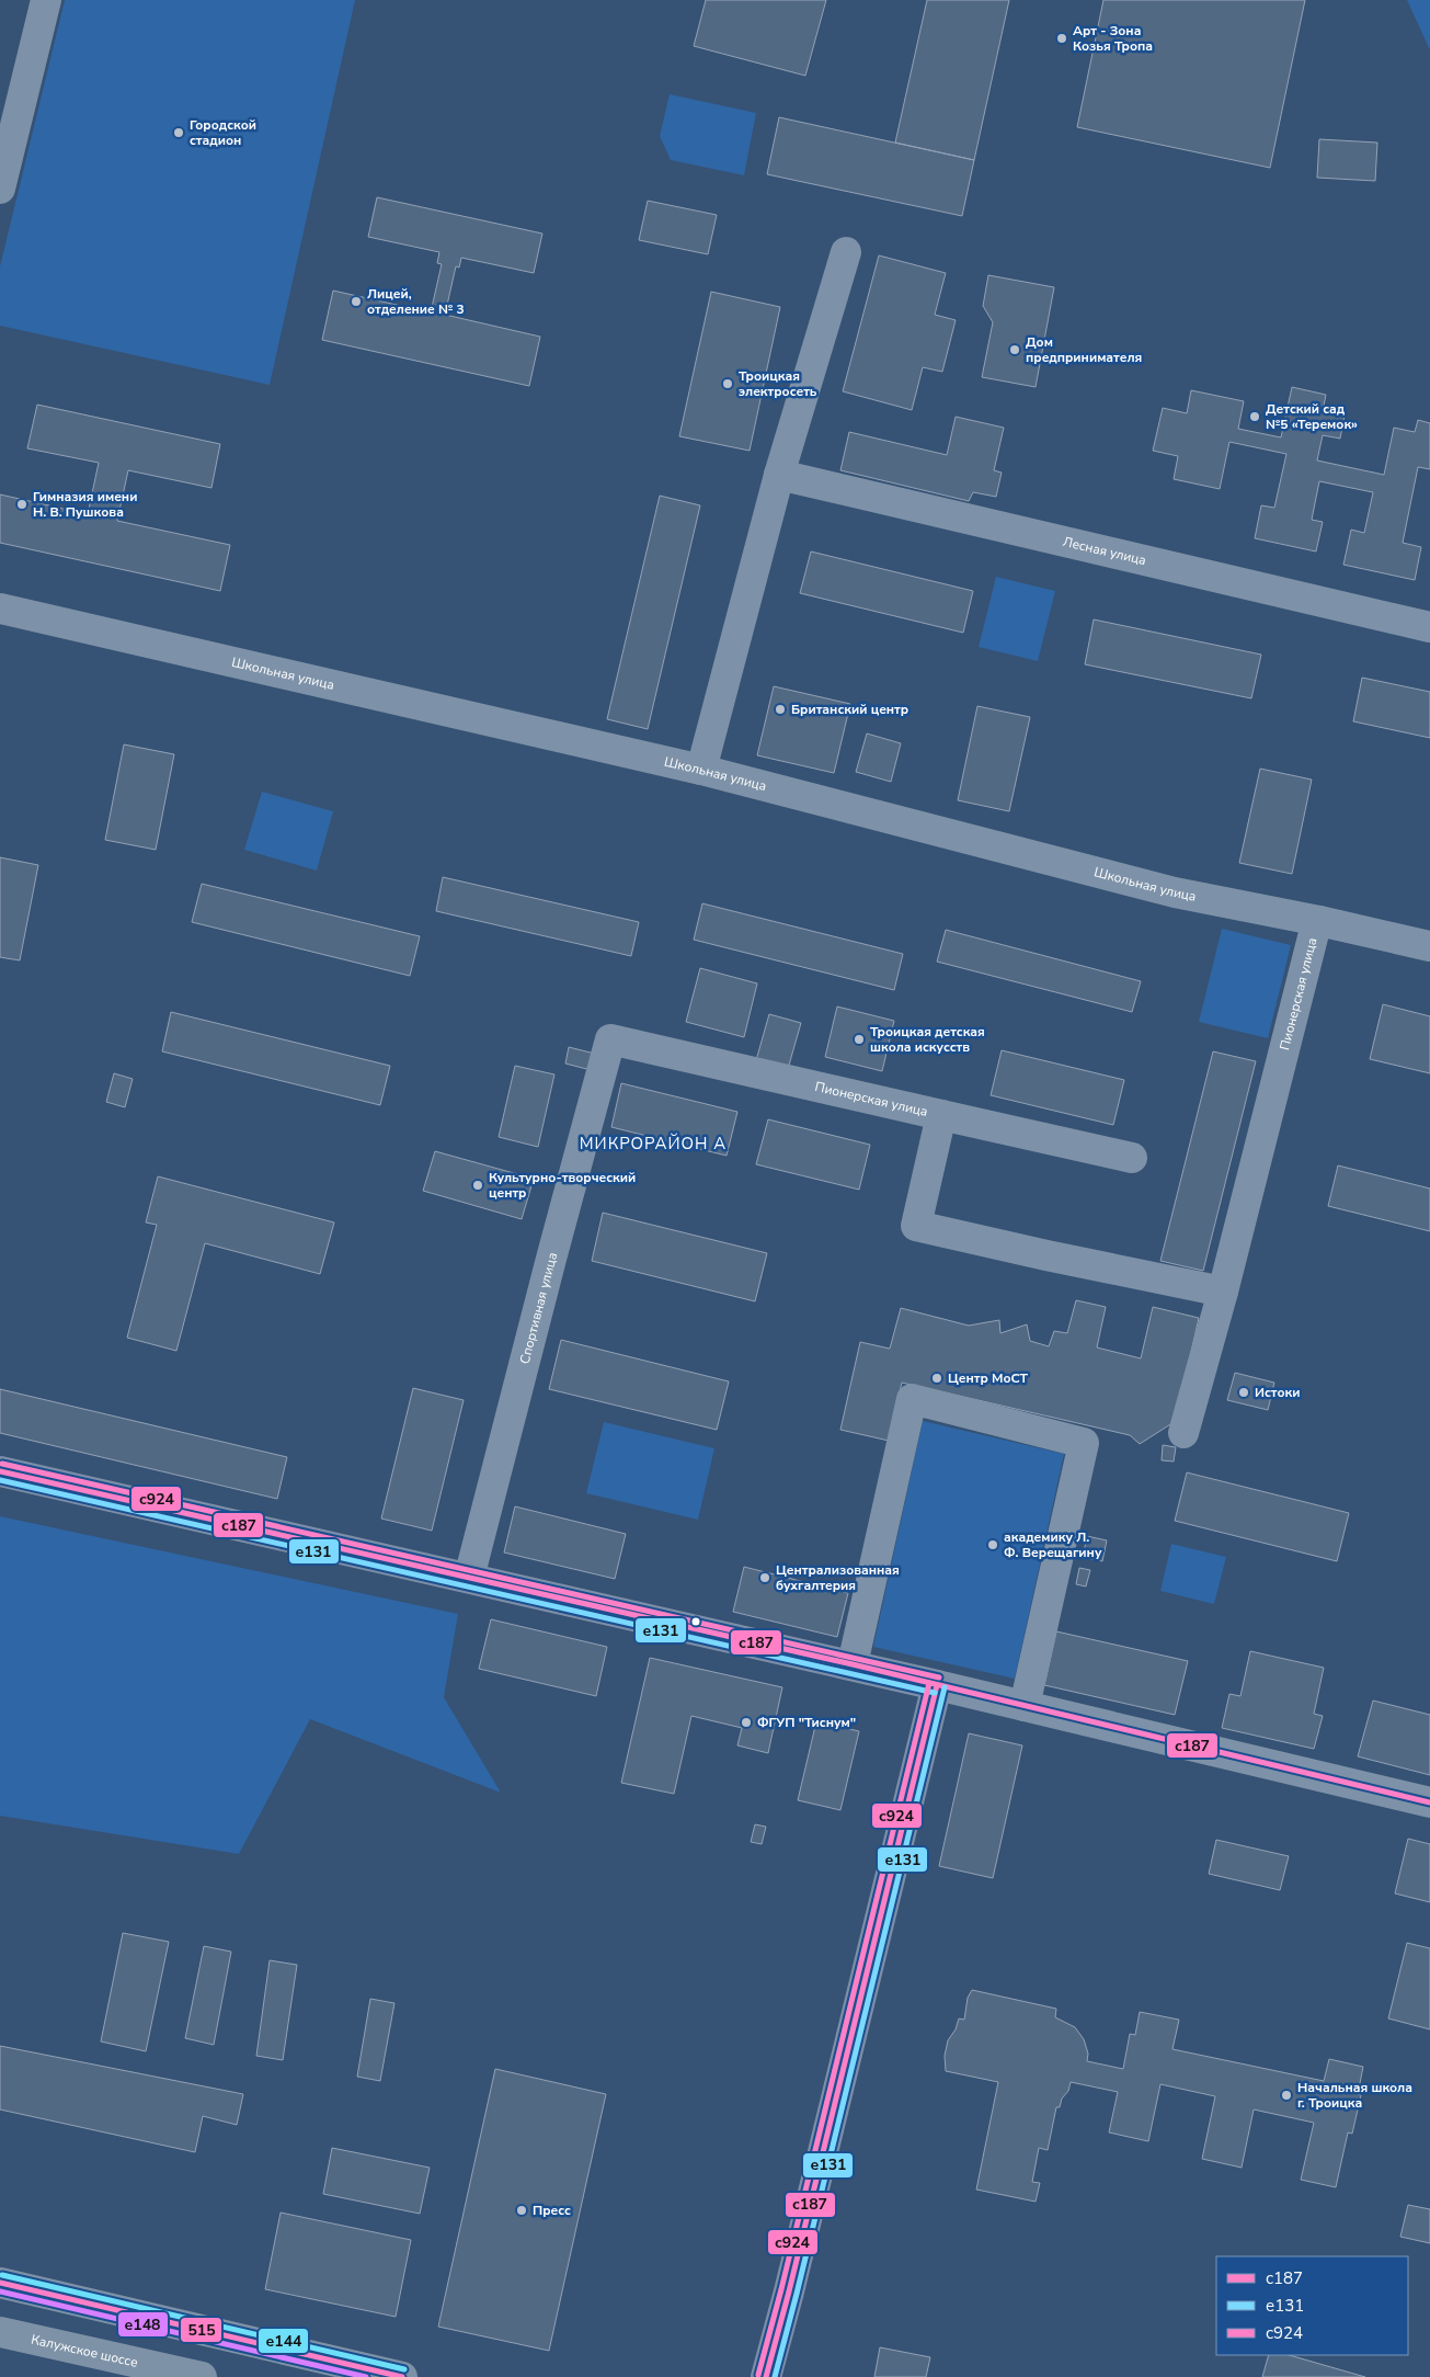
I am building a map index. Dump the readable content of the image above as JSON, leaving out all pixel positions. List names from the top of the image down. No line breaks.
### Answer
{"streets":{"highway":["Калужское шоссе"],"street":["Лесная улица","Школьная улица","Пионерская улица","Спортивная улица"]},"crossings":[["Школьная улица","Пионерская улица"],["Пионерская улица","Спортивная улица"]],"districts":["МИКРОРАЙОН А"],"places":["Арт - Зона Козья Тропа","Городской стадион","Лицей, отделение № 3","Дом предпринимателя","Троицкая электросеть","Детский сад №5 «Теремок»","Гимназия имени Н. В. Пушкова","Британский центр","Троицкая детская школа искусств","Культурно-творческий центр","Центр МоСТ","Истоки","академику Л. Ф. Верещагину","Централизованная бухгалтерия","ФГУП \"Тиснум\"","Начальная школа г. Троицка","Пресс"],"lines":["transit line с924","transit line с187","transit line е131","transit line е144","transit line 515","transit line е148"],"legend":["с187","е131","с924"]}
